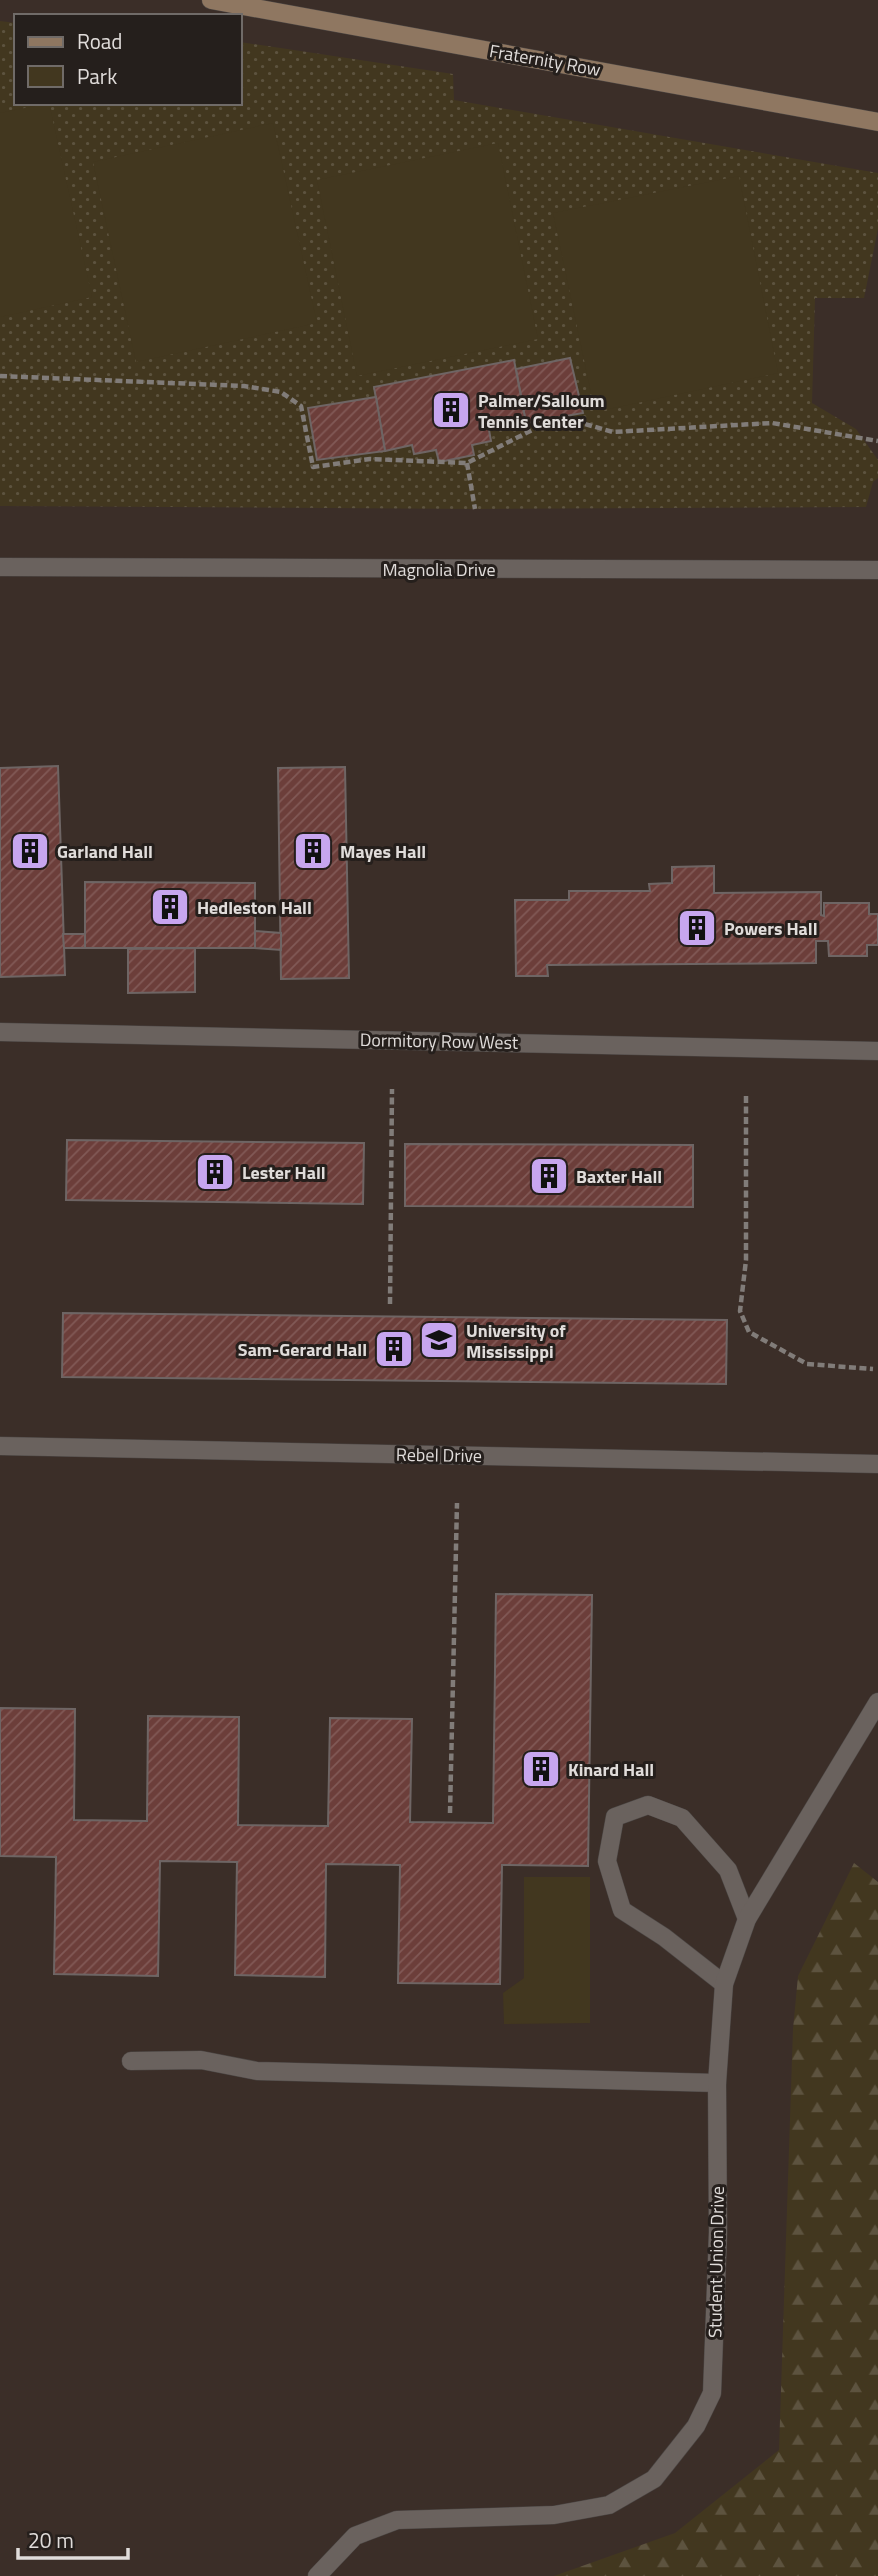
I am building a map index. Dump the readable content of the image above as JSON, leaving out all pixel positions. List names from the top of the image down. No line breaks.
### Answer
{"streets":{"street":["Fraternity Row","Magnolia Drive","Dormitory Row West","Rebel Drive","Student Union Drive"]},"places":{"building":["Palmer/Salloum Tennis Center","Garland Hall","Mayes Hall","Hedleston Hall","Powers Hall","Lester Hall","Baxter Hall","Sam-Gerard Hall","Kinard Hall"],"school or university":["University of Mississippi"]},"legend":["Road","Park"],"scale_bar":"20 m"}
